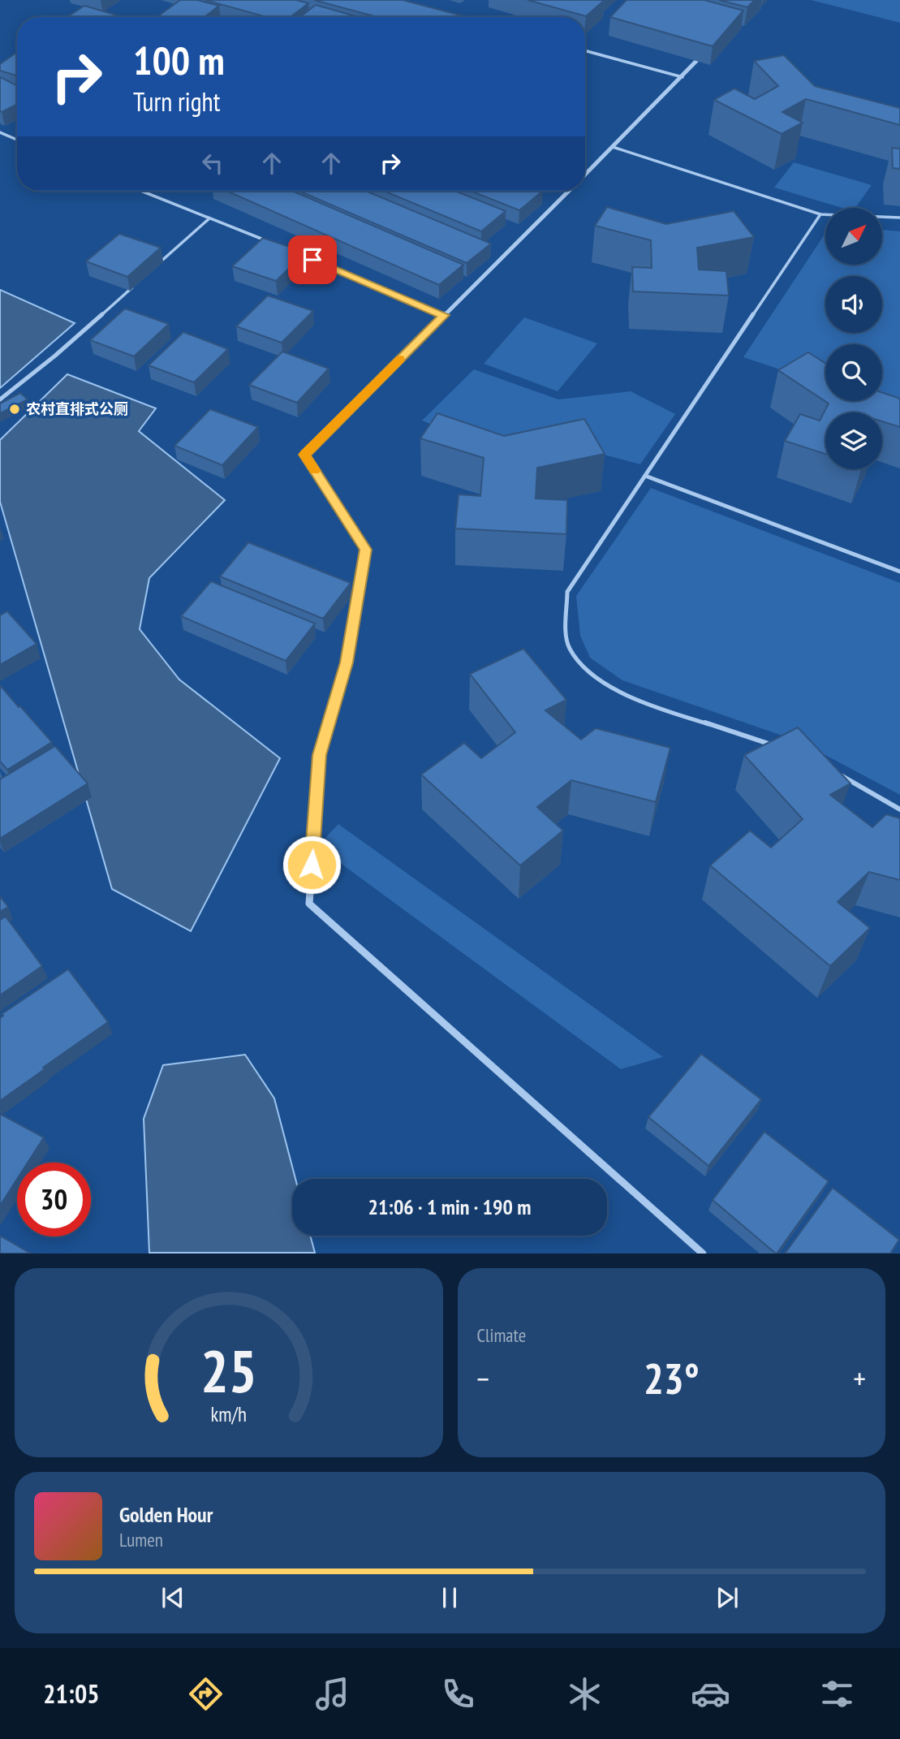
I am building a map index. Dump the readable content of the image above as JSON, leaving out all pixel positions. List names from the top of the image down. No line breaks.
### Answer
{"places":["农村直排式公厕"],"north":"top right","page":{"turn":["100 m","Turn right"],"limit":"30","trip":"21:06 · 1 min · 190 m","tile":"Climate","heat":["−","23°","+"],"song":["Golden Hour","Lumen"],"tabs":"21:05","gauge":["25","km/h"]}}
